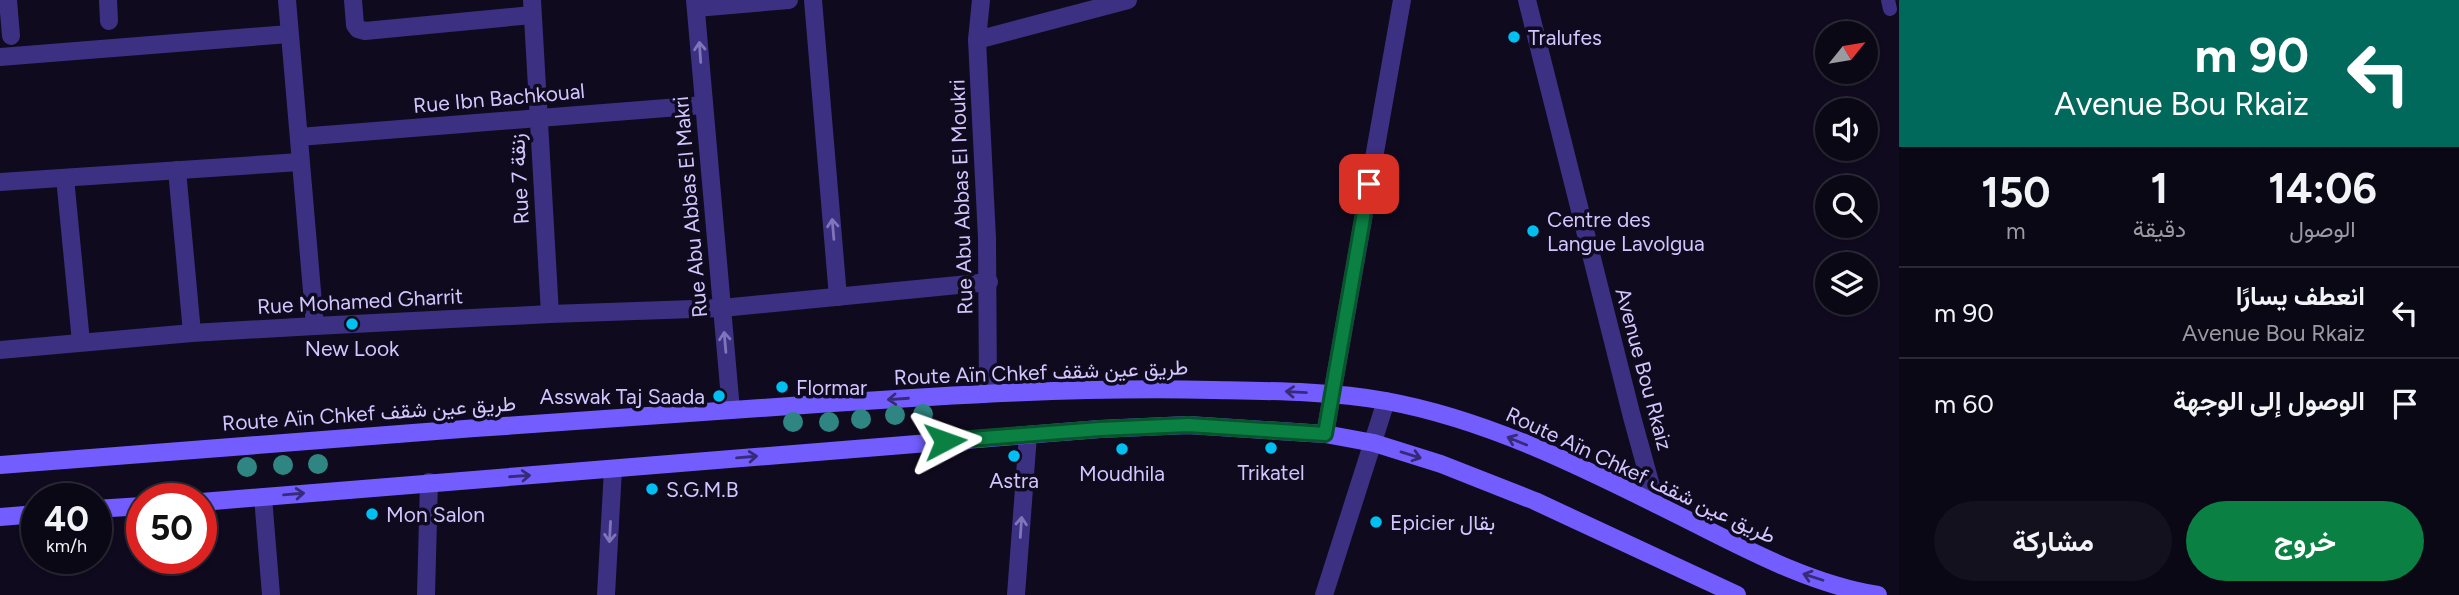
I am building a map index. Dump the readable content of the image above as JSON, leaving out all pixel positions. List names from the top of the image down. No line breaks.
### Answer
{"streets":{"main road":["Route Aïn Chkef طريق عين شقف"],"street":["Rue Ibn Bachkoual","Rue 7 زنقة","Rue Abu Abbas El Moukri","Rue Abu Abbas El Makri","Rue Mohamed Gharrit","Avenue Bou Rkaiz"]},"crossings":[["Rue Ibn Bachkoual","Rue 7 زنقة"],["Rue Ibn Bachkoual","Rue Abu Abbas El Makri"],["Rue 7 زنقة","Rue Mohamed Gharrit"],["Rue Abu Abbas El Moukri","Rue Mohamed Gharrit"],["Rue Abu Abbas El Moukri","Route Aïn Chkef طريق عين شقف"],["Rue Abu Abbas El Makri","Rue Mohamed Gharrit"],["Rue Abu Abbas El Makri","Route Aïn Chkef طريق عين شقف"],["Avenue Bou Rkaiz","Route Aïn Chkef طريق عين شقف"]],"places":["Tralufes","Centre des Langue Lavolgua","New Look","Flormar","Asswak Taj Saada","Trikatel","Moudhila","Astra","S.G.M.B","Mon Salon","Epicier بقال"],"north":"top right","page":{"turn":["90 m","Avenue Bou Rkaiz"],"eta":["14:06","الوصول","1","دقيقة","150","m"],"list":[{"name":"انعطف يسارًا","note":"Avenue Bou Rkaiz","value":"90 m"},{"name":"الوصول إلى الوجهة","value":"60 m"}],"speed":"40 km/h","limit":"50","buttons":["خروج","مشاركة"]}}
